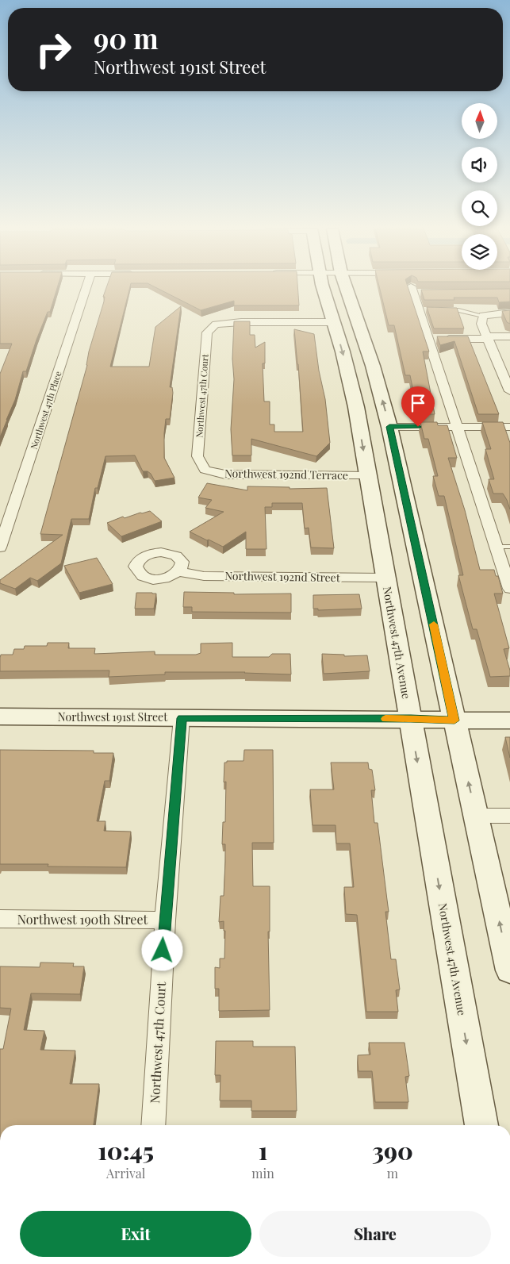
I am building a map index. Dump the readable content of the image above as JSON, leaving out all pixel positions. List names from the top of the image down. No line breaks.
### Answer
{"streets":{"main road":["Northwest 47th Avenue","Northwest 191st Street"],"street":["Northwest 47th Court","Northwest 47th Place","Northwest 192nd Terrace","Northwest 192nd Street","Northwest 190th Street"]},"crossings":[["Northwest 47th Court","Northwest 192nd Terrace"],["Northwest 47th Court","Northwest 47th Avenue"],["Northwest 47th Court","Northwest 191st Street"],["Northwest 47th Court","Northwest 190th Street"],["Northwest 192nd Terrace","Northwest 47th Avenue"],["Northwest 192nd Street","Northwest 47th Avenue"],["Northwest 47th Avenue","Northwest 191st Street"]],"north":"top","page":{"turn":["90 m","Northwest 191st Street"],"eta":["10:45","Arrival","1","min","390","m"],"buttons":["Exit","Share"]}}
